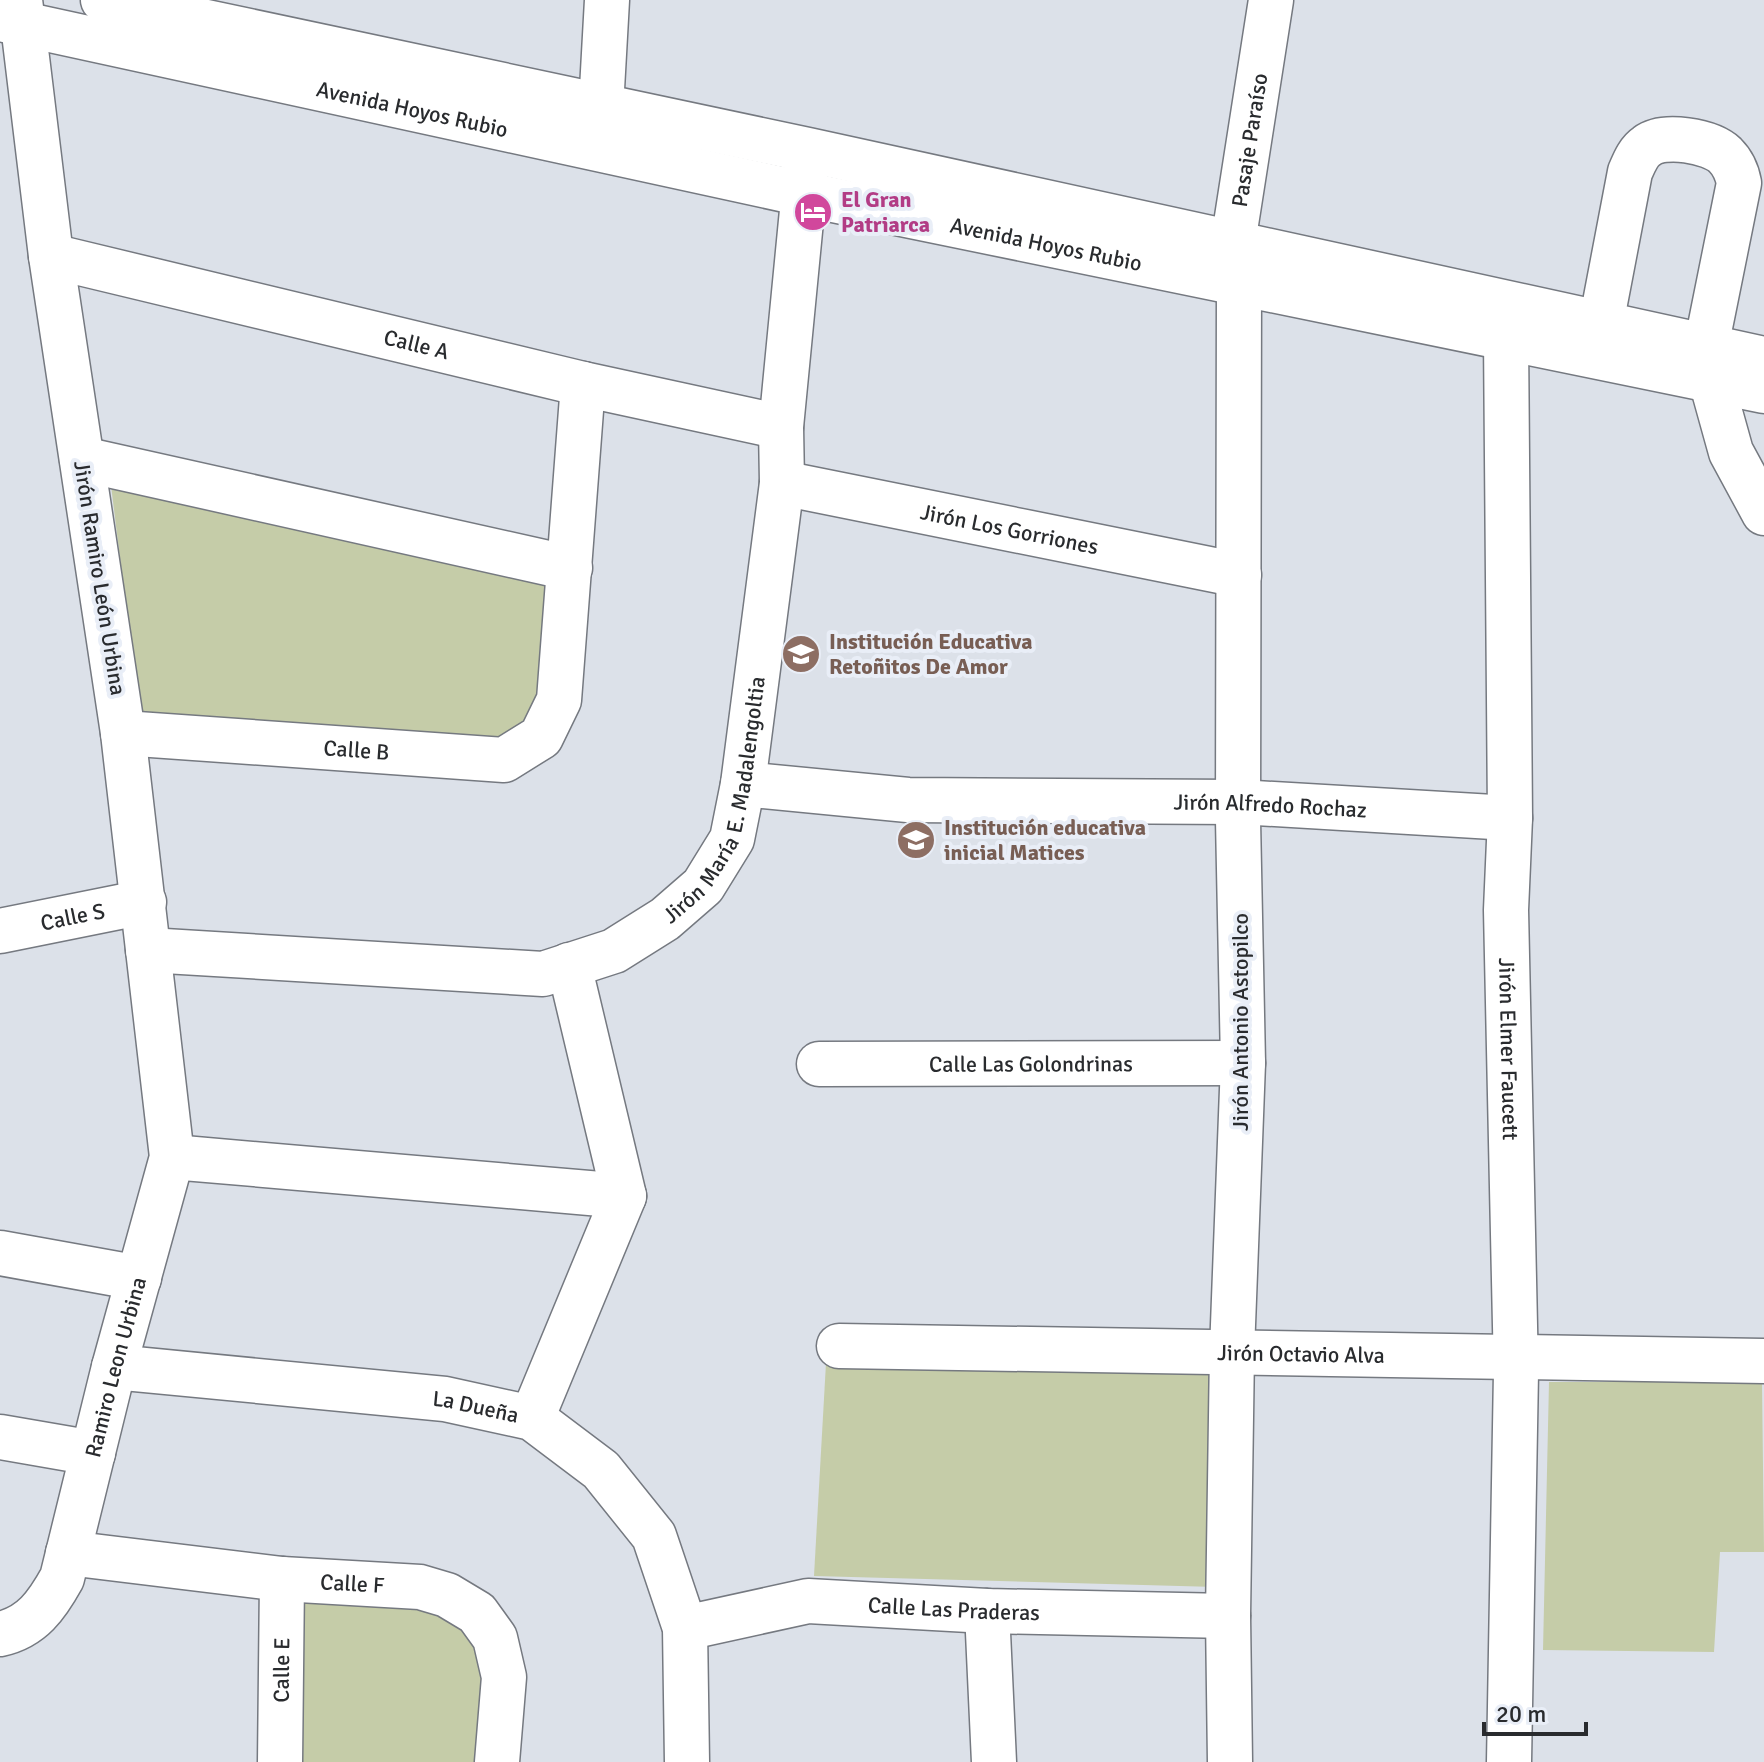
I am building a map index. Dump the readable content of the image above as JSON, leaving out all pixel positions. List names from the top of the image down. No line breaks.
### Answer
{"streets":{"street":["Avenida Hoyos Rubio","Pasaje Paraíso","Calle A","Jirón Los Gorriones","Jirón Ramiro León Urbina","Calle B","Jirón María E. Madalengoltia","Jirón Alfredo Rochaz","Calle S","Jirón Antonio Astopilco","Jirón Elmer Faucett","Calle Las Golondrinas","Jirón Octavio Alva","Ramiro Leon Urbina","La Dueña","Calle F","Calle Las Praderas","Calle E"]},"crossings":[["Avenida Hoyos Rubio","Pasaje Paraíso"],["Avenida Hoyos Rubio","Jirón Ramiro León Urbina"],["Avenida Hoyos Rubio","Jirón María E. Madalengoltia"],["Avenida Hoyos Rubio","Jirón Antonio Astopilco"],["Avenida Hoyos Rubio","Jirón Elmer Faucett"],["Pasaje Paraíso","Jirón Antonio Astopilco"],["Calle A","Jirón Ramiro León Urbina"],["Calle A","Jirón María E. Madalengoltia"],["Jirón Los Gorriones","Jirón María E. Madalengoltia"],["Jirón Los Gorriones","Jirón Antonio Astopilco"],["Jirón Ramiro León Urbina","Calle B"],["Jirón Ramiro León Urbina","Jirón María E. Madalengoltia"],["Jirón Ramiro León Urbina","Calle S"],["Jirón Ramiro León Urbina","Ramiro Leon Urbina"],["Jirón María E. Madalengoltia","Jirón Alfredo Rochaz"],["Jirón Alfredo Rochaz","Jirón Antonio Astopilco"],["Jirón Alfredo Rochaz","Jirón Elmer Faucett"],["Jirón Antonio Astopilco","Calle Las Golondrinas"],["Jirón Antonio Astopilco","Jirón Octavio Alva"],["Jirón Antonio Astopilco","Calle Las Praderas"],["Jirón Elmer Faucett","Jirón Octavio Alva"],["Ramiro Leon Urbina","La Dueña"],["Ramiro Leon Urbina","Calle F"],["La Dueña","Calle Las Praderas"],["Calle F","Calle E"]],"places":{"hotel":["El Gran Patriarca"],"school or university":["Institución Educativa Retoñitos De Amor","Institución educativa inicial Matices"]},"scale_bar":"20 m"}
